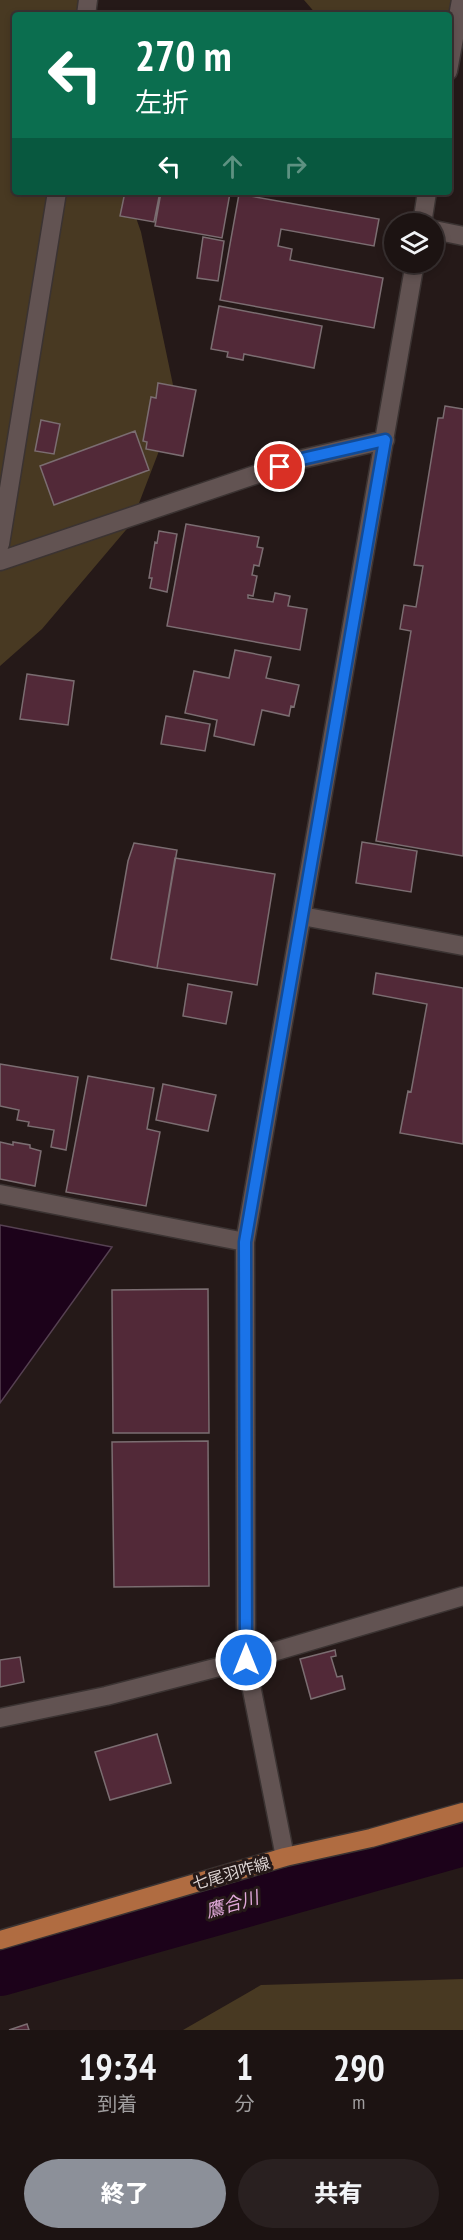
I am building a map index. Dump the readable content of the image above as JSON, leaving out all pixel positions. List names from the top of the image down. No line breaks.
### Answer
{"streets":{"main road":["七尾羽咋線"]},"water":["鷹合川"],"page":{"turn":["270 m","左折"],"eta":["19:34","到着","1","分","290","m"],"buttons":["終了","共有"]}}
